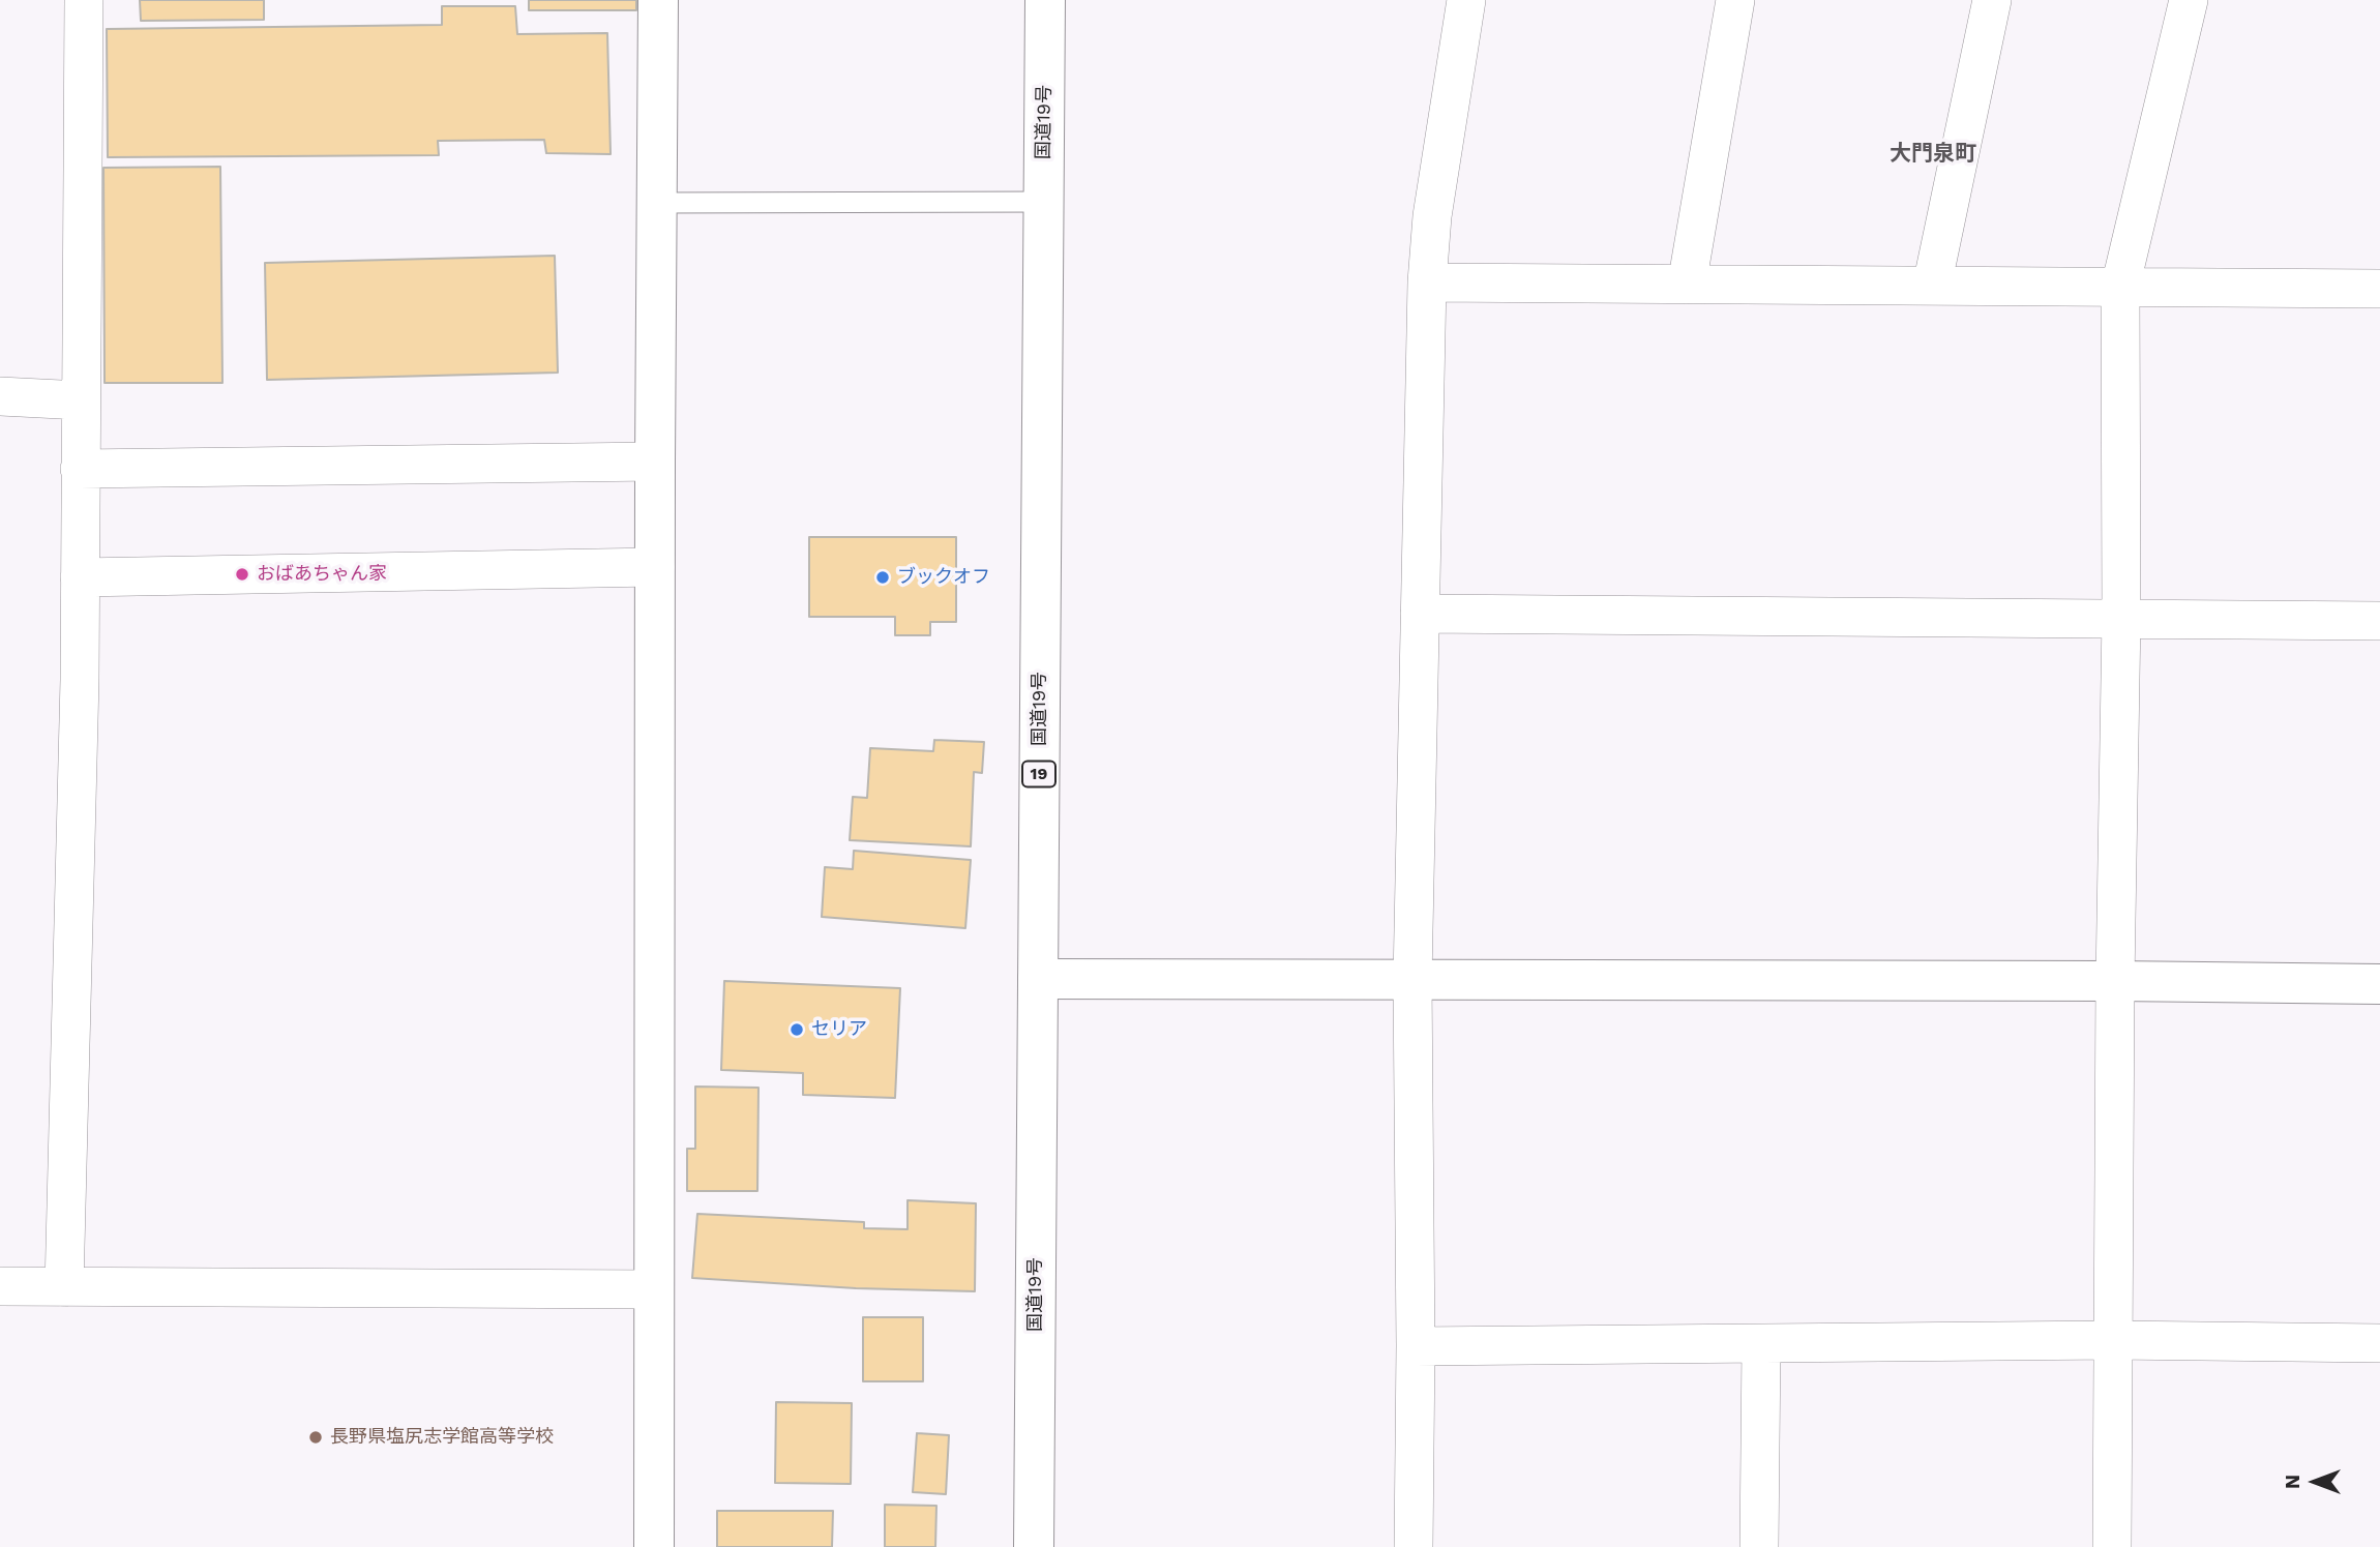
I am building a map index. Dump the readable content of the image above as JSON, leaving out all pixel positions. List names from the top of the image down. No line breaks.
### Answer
{"streets":{"main road":["国道19号","19"]},"districts":["大門泉町"],"places":["おばあちゃん家","ブックオフ","セリア","長野県塩尻志学館高等学校"],"north":"left"}
